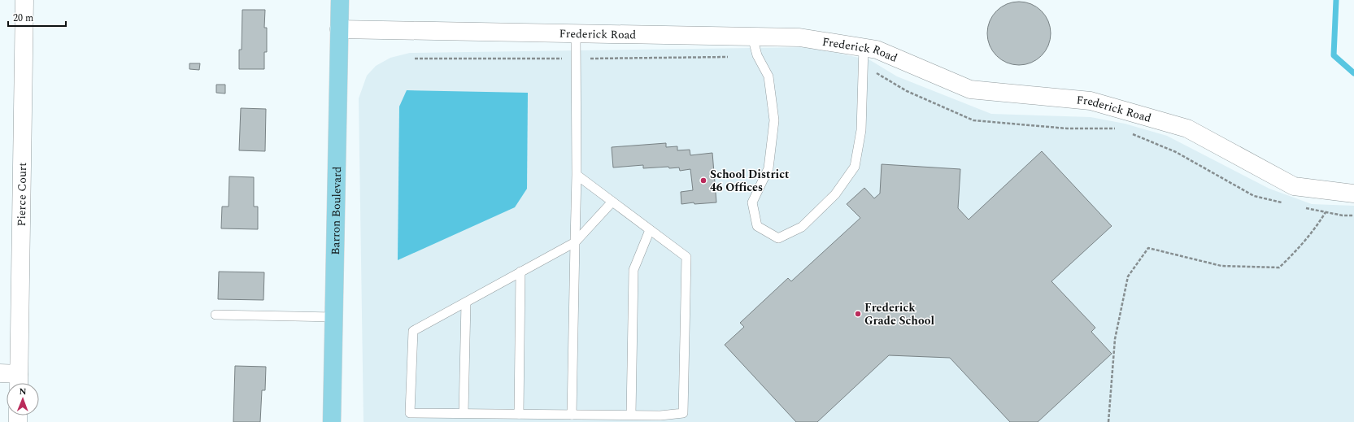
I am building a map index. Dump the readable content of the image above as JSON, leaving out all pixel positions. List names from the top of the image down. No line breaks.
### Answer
{"streets":{"main road":["Barron Boulevard"],"street":["Frederick Road","Pierce Court"]},"crossings":[["Frederick Road","Barron Boulevard"]],"places":["School District 46 Offices","Frederick Grade School"],"scale_bar":"20 m","north":"top"}
